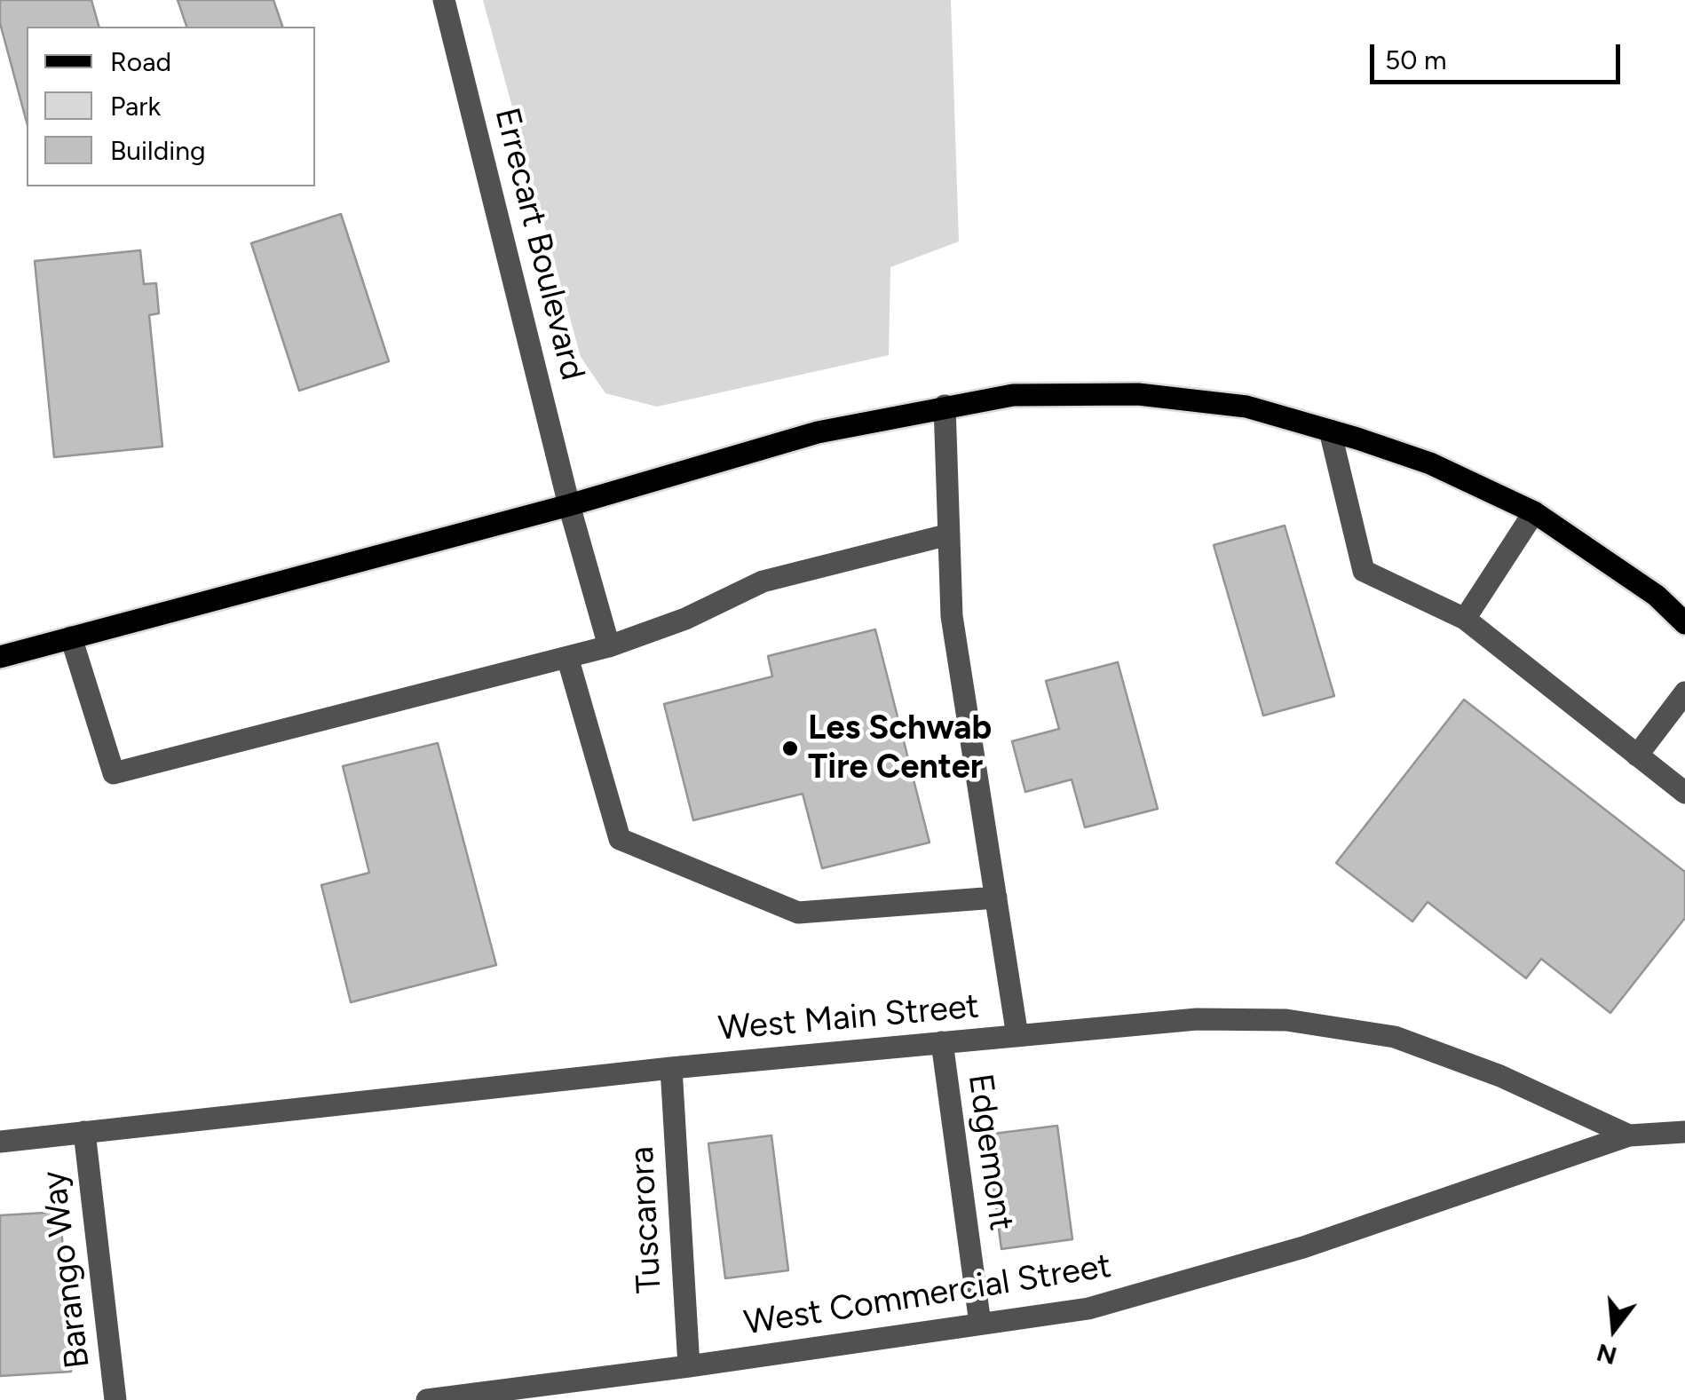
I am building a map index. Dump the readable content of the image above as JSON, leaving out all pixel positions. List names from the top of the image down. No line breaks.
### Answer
{"streets":{"street":["Errecart Boulevard","West Main Street","Edgemont","Tuscarora","Barango Way","West Commercial Street"]},"crossings":[["West Main Street","Edgemont"],["West Main Street","Tuscarora"],["West Main Street","Barango Way"],["West Main Street","West Commercial Street"],["Edgemont","West Commercial Street"],["Tuscarora","West Commercial Street"]],"places":["Les Schwab Tire Center"],"legend":["Road","Park","Building"],"scale_bar":"50 m","north":"bottom"}
